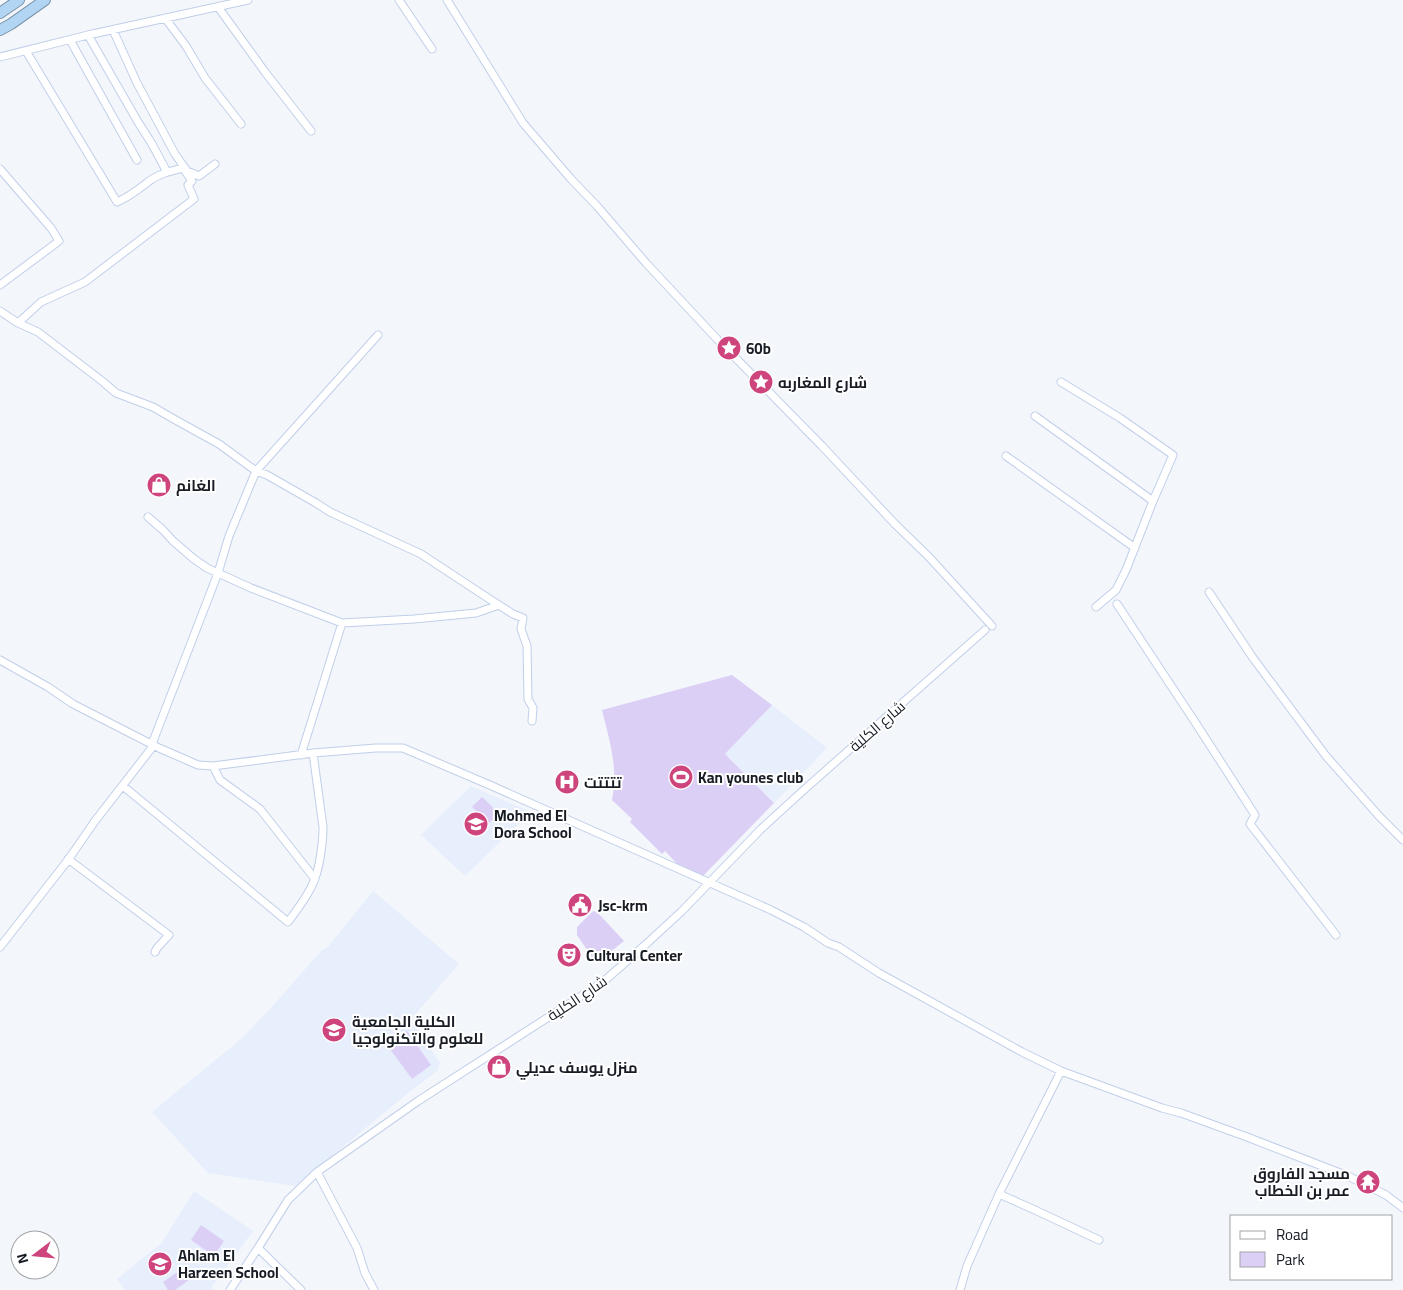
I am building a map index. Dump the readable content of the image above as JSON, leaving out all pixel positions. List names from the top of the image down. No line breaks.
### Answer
{"streets":{"street":["شارع الكلية"]},"places":{"place":["60b","شارع المغاربه"],"shop":["الغانم","منزل يوسف عديلي"],"sports":["Kan younes club"],"hospital":["تتتتت"],"school or university":["Mohmed El Dora School","الكلية الجامعية للعلوم والتكنولوجيا","Ahlam El Harzeen School"],"public building":["Jsc-krm"],"theatre":["Cultural Center"],"temple":["مسجد الفاروق عمر بن الخطاب"]},"legend":["Road","Park"],"north":"left"}
